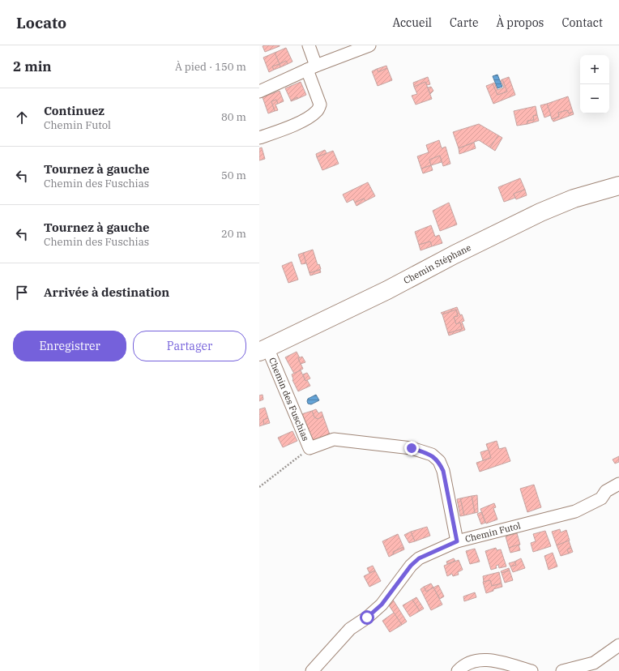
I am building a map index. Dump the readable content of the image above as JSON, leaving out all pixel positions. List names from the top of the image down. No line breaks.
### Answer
{"streets":{"main road":["Chemin Stéphane"],"street":["Chemin des Fuschias","Chemin Futol"]},"crossings":[["Chemin Stéphane","Chemin des Fuschias"],["Chemin des Fuschias","Chemin Futol"]],"page":{"header":"Locato","nav":["Accueil","Carte","À propos","Contact"],"heading":["2 min","À pied · 150 m"],"map_buttons":["+","−"],"list":[["Continuez","Chemin Futol","80 m"],["Tournez à gauche","Chemin des Fuschias","50 m"],["Tournez à gauche","Chemin des Fuschias","20 m"],"Arrivée à destination"],"buttons":["Enregistrer","Partager"]}}
